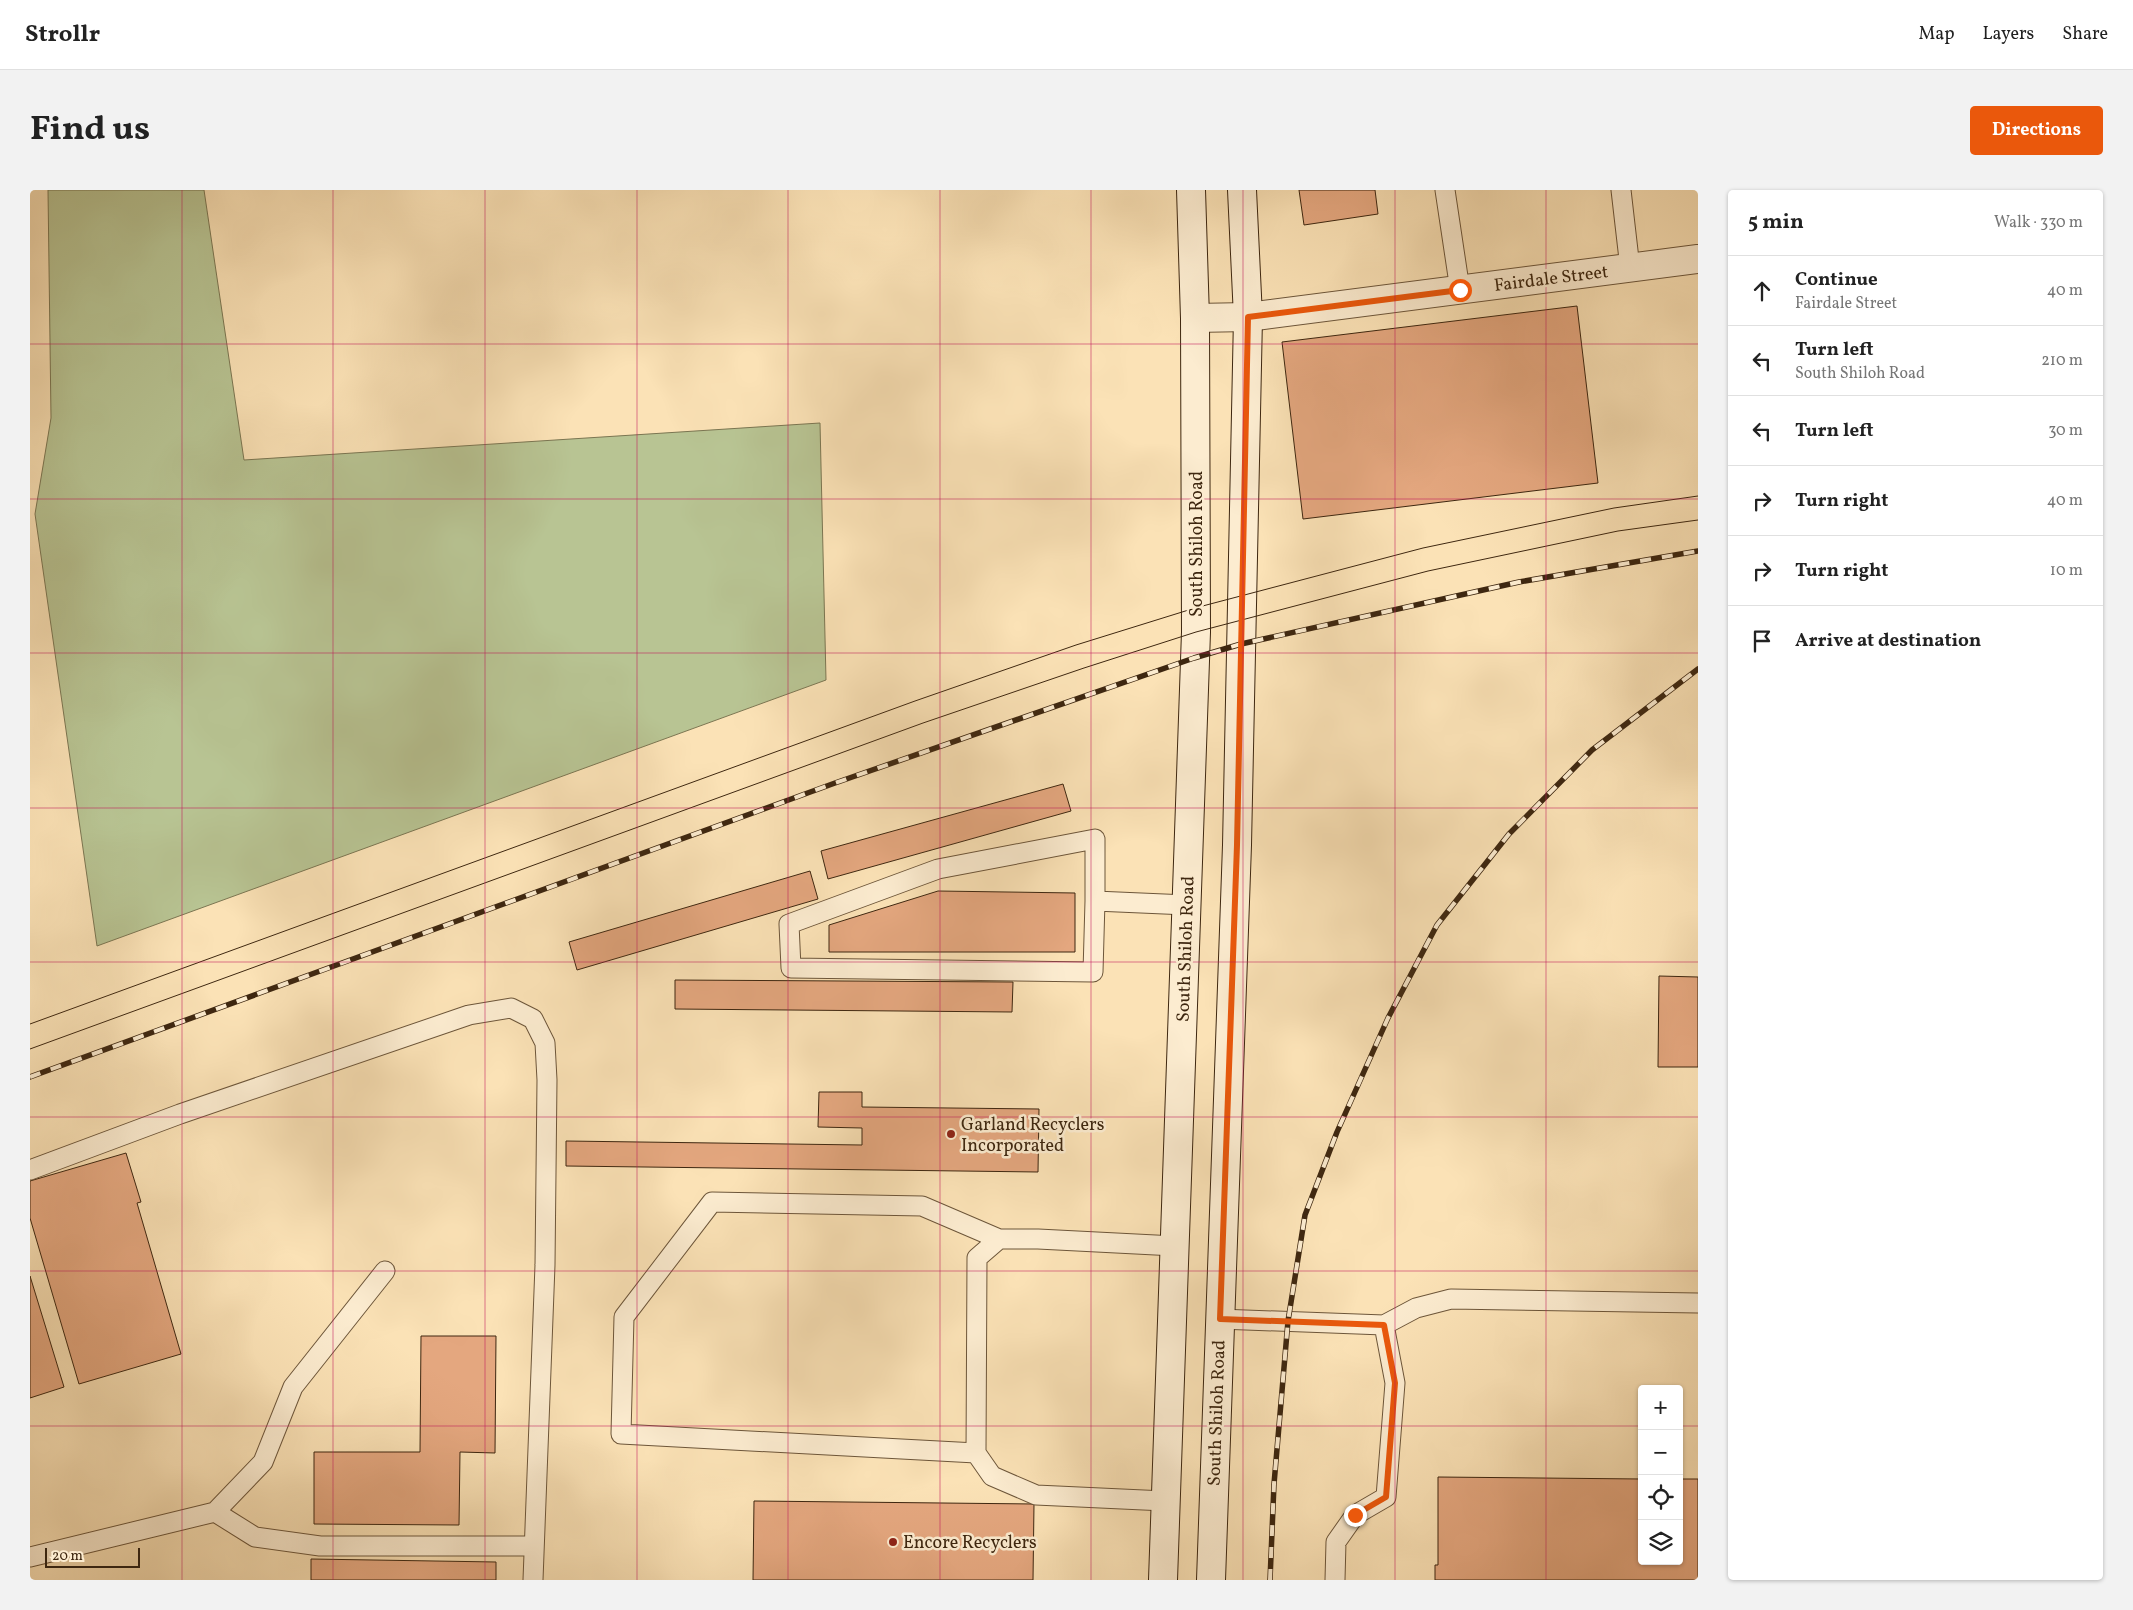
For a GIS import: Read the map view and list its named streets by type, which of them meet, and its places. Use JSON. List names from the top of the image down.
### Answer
{
  "streets": {
    "main road": ["Fairdale Street", "South Shiloh Road"]
  },
  "crossings": [
    ["Fairdale Street", "South Shiloh Road"]
  ],
  "places": ["Garland Recyclers Incorporated", "Encore Recyclers"],
  "scale_bar": "20 m",
  "page": {
    "header": "Strollr",
    "nav": ["Map", "Layers", "Share"],
    "title": "Find us",
    "buttons": "Directions",
    "heading": ["5 min", "Walk · 330 m"],
    "list": [
      ["Continue", "Fairdale Street", "40 m"],
      ["Turn left", "South Shiloh Road", "210 m"],
      ["Turn left", "30 m"],
      ["Turn right", "40 m"],
      ["Turn right", "10 m"],
      "Arrive at destination"
    ],
    "map_buttons": ["+", "−"],
    "scale": "20 m"
  }
}
